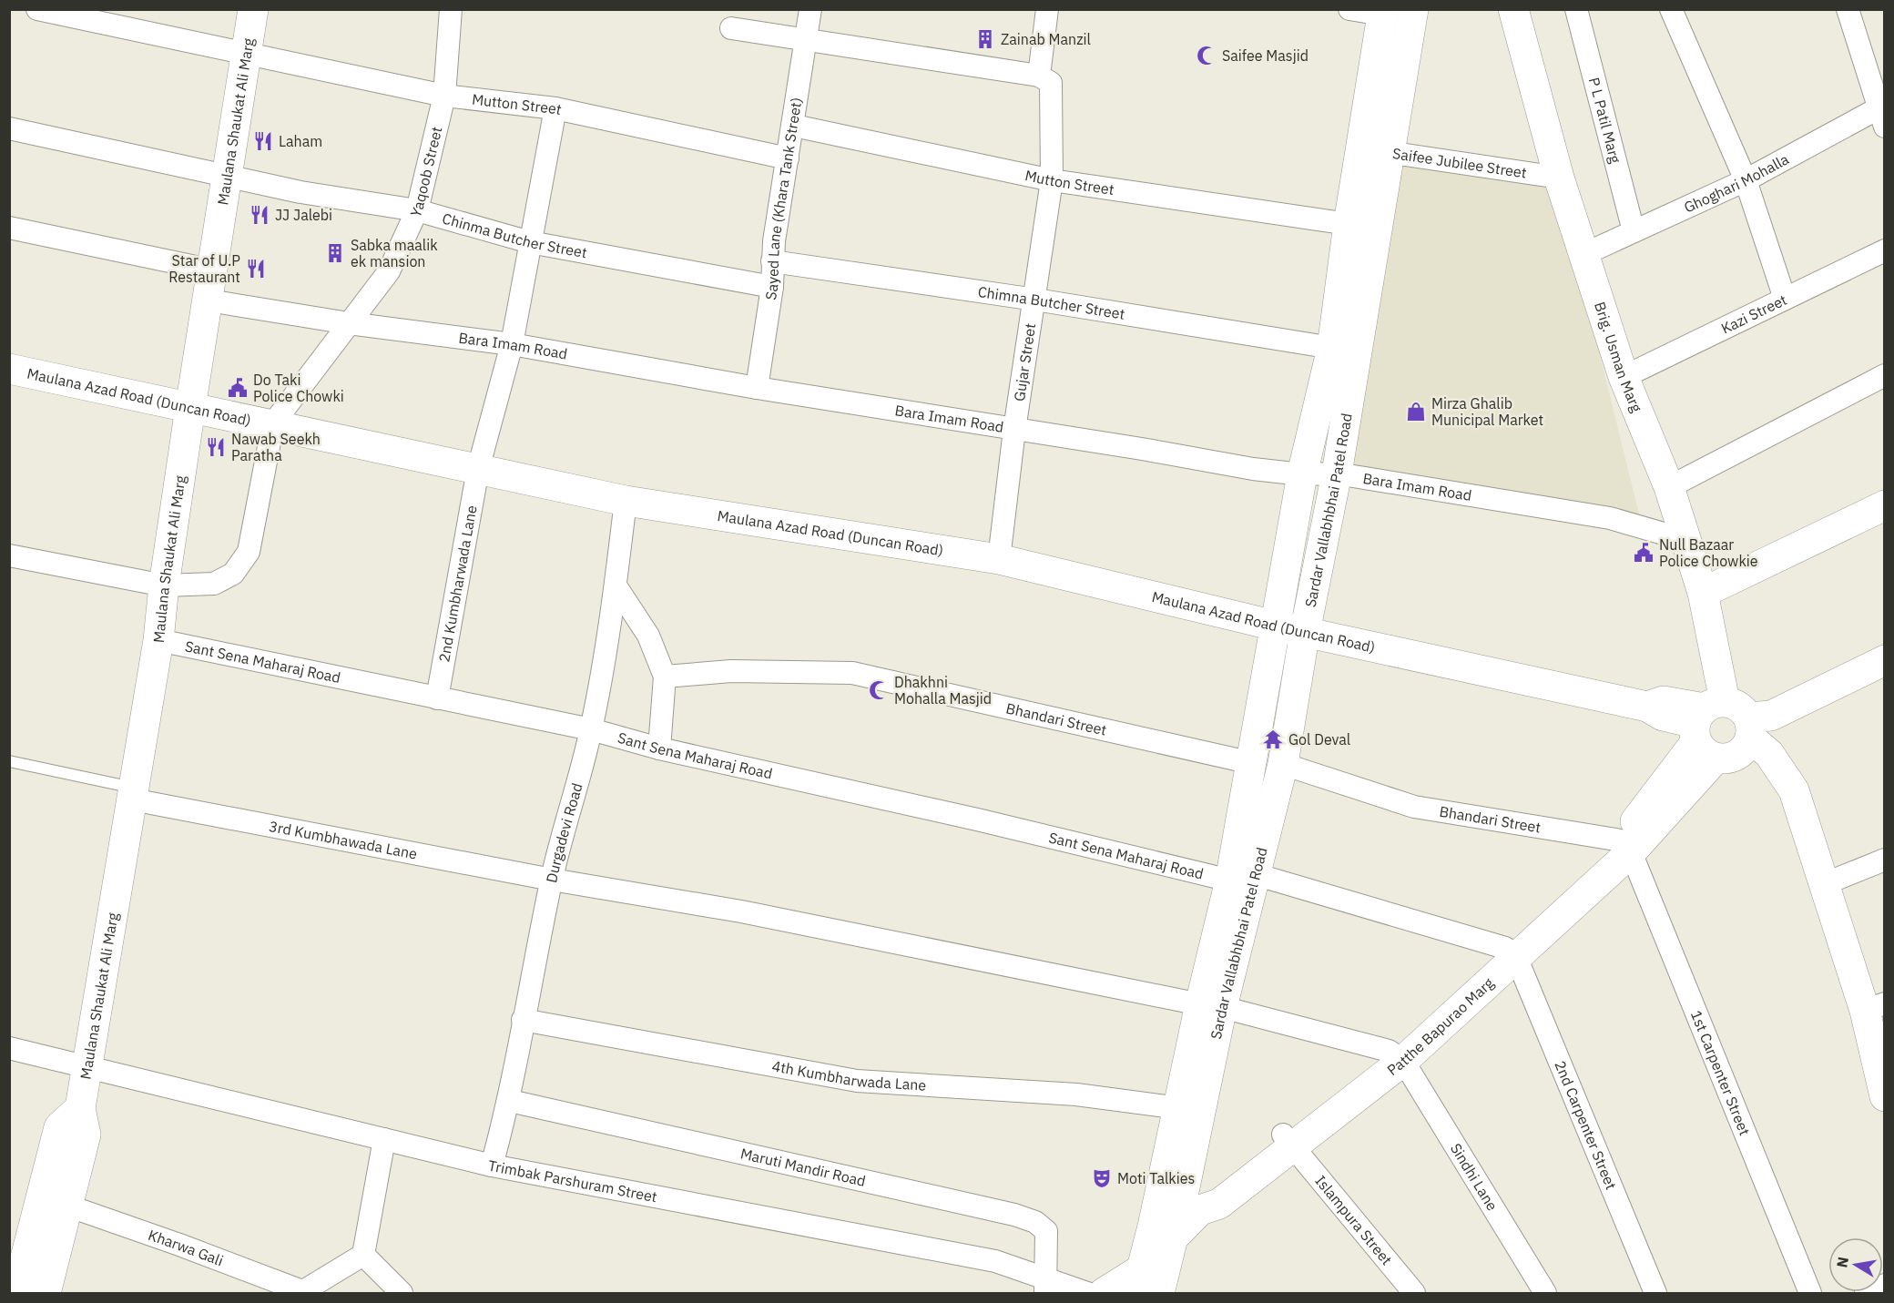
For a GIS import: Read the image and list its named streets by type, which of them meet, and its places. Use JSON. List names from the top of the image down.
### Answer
{
  "streets": {
    "main road": [
      "Maulana Shaukat Ali Marg",
      "Brig. Usman Marg",
      "Maulana Azad Road (Duncan Road)",
      "Sardar Vallabhbhai Patel Road",
      "Patthe Bapurao Marg"
    ],
    "street": [
      "Mutton Street",
      "P L Patil Marg",
      "Saifee Jubilee Street",
      "Yaqoob Street",
      "Ghoghari Mohalla",
      "Sayed Lane (Khara Tank Street)",
      "Chinma Butcher Street",
      "Chimna Butcher Street",
      "Kazi Street",
      "Bara Imam Road",
      "Gujar Street",
      "2nd Kumbharwada Lane",
      "Sant Sena Maharaj Road",
      "Bhandari Street",
      "Durgadevi Road",
      "3rd Kumbhawada Lane",
      "1st Carpenter Street",
      "4th Kumbharwada Lane",
      "2nd Carpenter Street",
      "Maruti Mandir Road",
      "Sindhi Lane",
      "Trimbak Parshuram Street",
      "Islampura Street",
      "Kharwa Gali"
    ]
  },
  "crossings": [
    ["Mutton Street", "Maulana Shaukat Ali Marg"],
    ["Mutton Street", "Yaqoob Street"],
    ["Mutton Street", "Sayed Lane (Khara Tank Street)"],
    ["Mutton Street", "Gujar Street"],
    ["Mutton Street", "Sardar Vallabhbhai Patel Road"],
    ["Mutton Street", "2nd Kumbharwada Lane"],
    ["P L Patil Marg", "Ghoghari Mohalla"],
    ["Maulana Shaukat Ali Marg", "Yaqoob Street"],
    ["Maulana Shaukat Ali Marg", "Chinma Butcher Street"],
    ["Maulana Shaukat Ali Marg", "Bara Imam Road"],
    ["Maulana Shaukat Ali Marg", "Maulana Azad Road (Duncan Road)"],
    ["Maulana Shaukat Ali Marg", "Sant Sena Maharaj Road"],
    ["Maulana Shaukat Ali Marg", "3rd Kumbhawada Lane"],
    ["Maulana Shaukat Ali Marg", "Trimbak Parshuram Street"],
    ["Maulana Shaukat Ali Marg", "Kharwa Gali"],
    ["Saifee Jubilee Street", "Brig. Usman Marg"],
    ["Saifee Jubilee Street", "Sardar Vallabhbhai Patel Road"],
    ["Yaqoob Street", "Chinma Butcher Street"],
    ["Yaqoob Street", "Bara Imam Road"],
    ["Yaqoob Street", "Maulana Azad Road (Duncan Road)"],
    ["Ghoghari Mohalla", "Brig. Usman Marg"],
    ["Sayed Lane (Khara Tank Street)", "Chinma Butcher Street"],
    ["Sayed Lane (Khara Tank Street)", "Chimna Butcher Street"],
    ["Sayed Lane (Khara Tank Street)", "Bara Imam Road"],
    ["Chinma Butcher Street", "2nd Kumbharwada Lane"],
    ["Chimna Butcher Street", "Gujar Street"],
    ["Chimna Butcher Street", "Sardar Vallabhbhai Patel Road"],
    ["Kazi Street", "Brig. Usman Marg"],
    ["Bara Imam Road", "Brig. Usman Marg"],
    ["Bara Imam Road", "Gujar Street"],
    ["Bara Imam Road", "Sardar Vallabhbhai Patel Road"],
    ["Bara Imam Road", "2nd Kumbharwada Lane"],
    ["Brig. Usman Marg", "Maulana Azad Road (Duncan Road)"],
    ["Brig. Usman Marg", "Patthe Bapurao Marg"],
    ["Gujar Street", "Maulana Azad Road (Duncan Road)"],
    ["Maulana Azad Road (Duncan Road)", "Sardar Vallabhbhai Patel Road"],
    ["Maulana Azad Road (Duncan Road)", "2nd Kumbharwada Lane"],
    ["Maulana Azad Road (Duncan Road)", "Durgadevi Road"],
    ["Maulana Azad Road (Duncan Road)", "Patthe Bapurao Marg"],
    ["Sardar Vallabhbhai Patel Road", "Sant Sena Maharaj Road"],
    ["Sardar Vallabhbhai Patel Road", "Bhandari Street"],
    ["Sardar Vallabhbhai Patel Road", "3rd Kumbhawada Lane"],
    ["Sardar Vallabhbhai Patel Road", "Patthe Bapurao Marg"],
    ["Sardar Vallabhbhai Patel Road", "4th Kumbharwada Lane"],
    ["2nd Kumbharwada Lane", "Sant Sena Maharaj Road"],
    ["Sant Sena Maharaj Road", "Durgadevi Road"],
    ["Sant Sena Maharaj Road", "Patthe Bapurao Marg"],
    ["Sant Sena Maharaj Road", "2nd Carpenter Street"],
    ["Bhandari Street", "Patthe Bapurao Marg"],
    ["Bhandari Street", "1st Carpenter Street"],
    ["Durgadevi Road", "3rd Kumbhawada Lane"],
    ["Durgadevi Road", "4th Kumbharwada Lane"],
    ["Durgadevi Road", "Maruti Mandir Road"],
    ["Durgadevi Road", "Trimbak Parshuram Street"],
    ["3rd Kumbhawada Lane", "Patthe Bapurao Marg"],
    ["3rd Kumbhawada Lane", "Sindhi Lane"],
    ["Patthe Bapurao Marg", "1st Carpenter Street"],
    ["Patthe Bapurao Marg", "2nd Carpenter Street"],
    ["Patthe Bapurao Marg", "Sindhi Lane"],
    ["Patthe Bapurao Marg", "Islampura Street"],
    ["Maruti Mandir Road", "Trimbak Parshuram Street"]
  ],
  "places": {
    "building": ["Zainab Manzil", "Sabka maalik ek mansion"],
    "mosque": ["Saifee Masjid", "Dhakhni Mohalla Masjid"],
    "restaurant": [
      "Laham",
      "JJ Jalebi",
      "Star of U.P Restaurant",
      "Nawab Seekh Paratha"
    ],
    "public building": ["Do Taki Police Chowki", "Null Bazaar Police Chowkie"],
    "shop": ["Mirza Ghalib Municipal Market"],
    "temple": ["Gol Deval"],
    "theatre": ["Moti Talkies"]
  },
  "north": "left"
}
